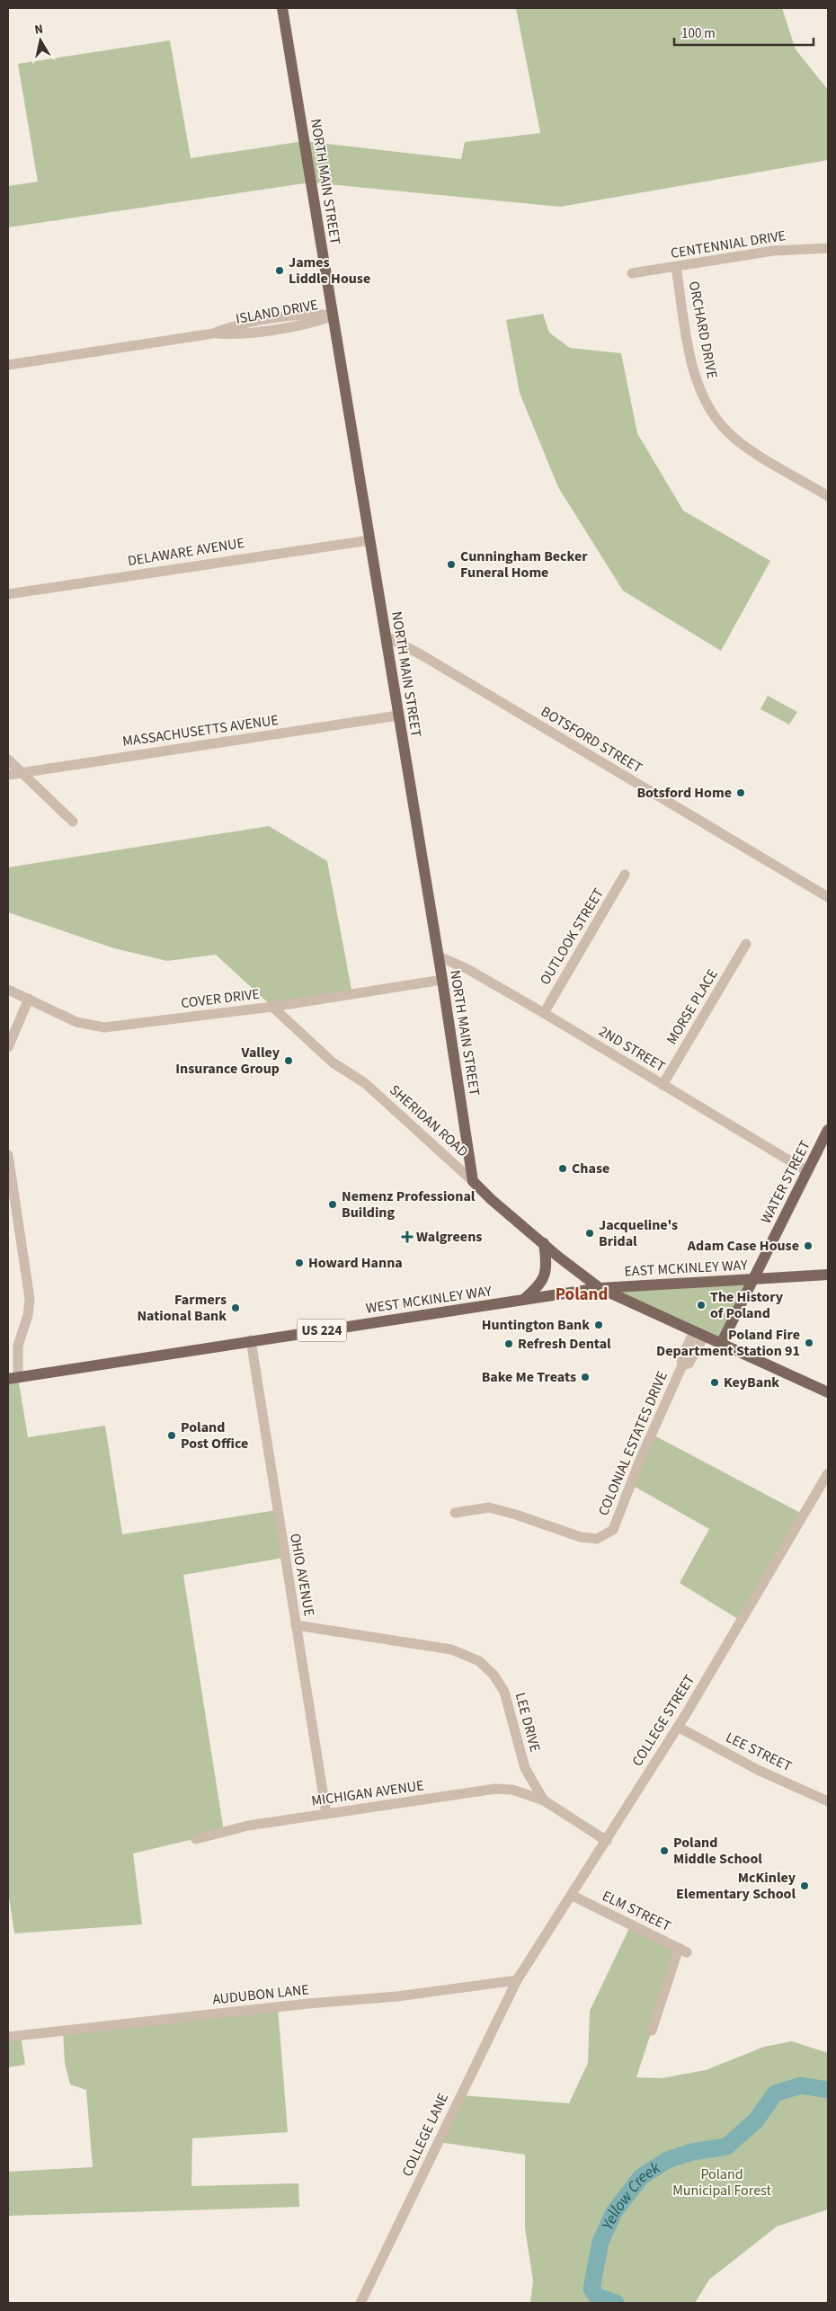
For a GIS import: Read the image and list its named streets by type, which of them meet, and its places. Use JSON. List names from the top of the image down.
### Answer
{
  "streets": {
    "main road": [
      "NORTH MAIN STREET",
      "WATER STREET",
      "EAST MCKINLEY WAY",
      "WEST MCKINLEY WAY",
      "US 224"
    ],
    "street": [
      "CENTENNIAL DRIVE",
      "ISLAND DRIVE",
      "ORCHARD DRIVE",
      "DELAWARE AVENUE",
      "MASSACHUSETTS AVENUE",
      "BOTSFORD STREET",
      "OUTLOOK STREET",
      "COVER DRIVE",
      "MORSE PLACE",
      "2ND STREET",
      "SHERIDAN ROAD",
      "COLONIAL ESTATES DRIVE",
      "OHIO AVENUE",
      "COLLEGE STREET",
      "LEE DRIVE",
      "LEE STREET",
      "MICHIGAN AVENUE",
      "ELM STREET",
      "AUDUBON LANE",
      "COLLEGE LANE"
    ]
  },
  "crossings": [
    ["NORTH MAIN STREET", "ISLAND DRIVE"],
    ["NORTH MAIN STREET", "DELAWARE AVENUE"],
    ["NORTH MAIN STREET", "MASSACHUSETTS AVENUE"],
    ["NORTH MAIN STREET", "BOTSFORD STREET"],
    ["NORTH MAIN STREET", "COVER DRIVE"],
    ["NORTH MAIN STREET", "2ND STREET"],
    ["NORTH MAIN STREET", "SHERIDAN ROAD"],
    ["CENTENNIAL DRIVE", "ORCHARD DRIVE"],
    ["OUTLOOK STREET", "2ND STREET"],
    ["COVER DRIVE", "SHERIDAN ROAD"],
    ["MORSE PLACE", "2ND STREET"],
    ["2ND STREET", "WATER STREET"],
    ["WATER STREET", "EAST MCKINLEY WAY"],
    ["EAST MCKINLEY WAY", "WEST MCKINLEY WAY"],
    ["WEST MCKINLEY WAY", "OHIO AVENUE"],
    ["OHIO AVENUE", "LEE DRIVE"],
    ["OHIO AVENUE", "MICHIGAN AVENUE"],
    ["COLLEGE STREET", "LEE DRIVE"],
    ["COLLEGE STREET", "LEE STREET"],
    ["COLLEGE STREET", "ELM STREET"],
    ["COLLEGE STREET", "AUDUBON LANE"],
    ["COLLEGE STREET", "COLLEGE LANE"],
    ["LEE DRIVE", "MICHIGAN AVENUE"],
    ["AUDUBON LANE", "COLLEGE LANE"]
  ],
  "districts": ["Poland"],
  "water": ["Yellow Creek"],
  "parks": ["Poland Municipal Forest"],
  "places": {
    "other": [
      "James Liddle House",
      "Cunningham Becker Funeral Home",
      "Botsford Home",
      "Valley Insurance Group",
      "Chase",
      "Nemenz Professional Building",
      "Jacqueline's Bridal",
      "Adam Case House",
      "Howard Hanna",
      "The History of Poland",
      "Farmers National Bank",
      "Huntington Bank",
      "Poland Fire Department Station 91",
      "Refresh Dental",
      "Bake Me Treats",
      "KeyBank",
      "Poland Post Office",
      "Poland Middle School",
      "McKinley Elementary School"
    ],
    "health": ["Walgreens"]
  },
  "scale_bar": "100 m",
  "north": "top"
}
